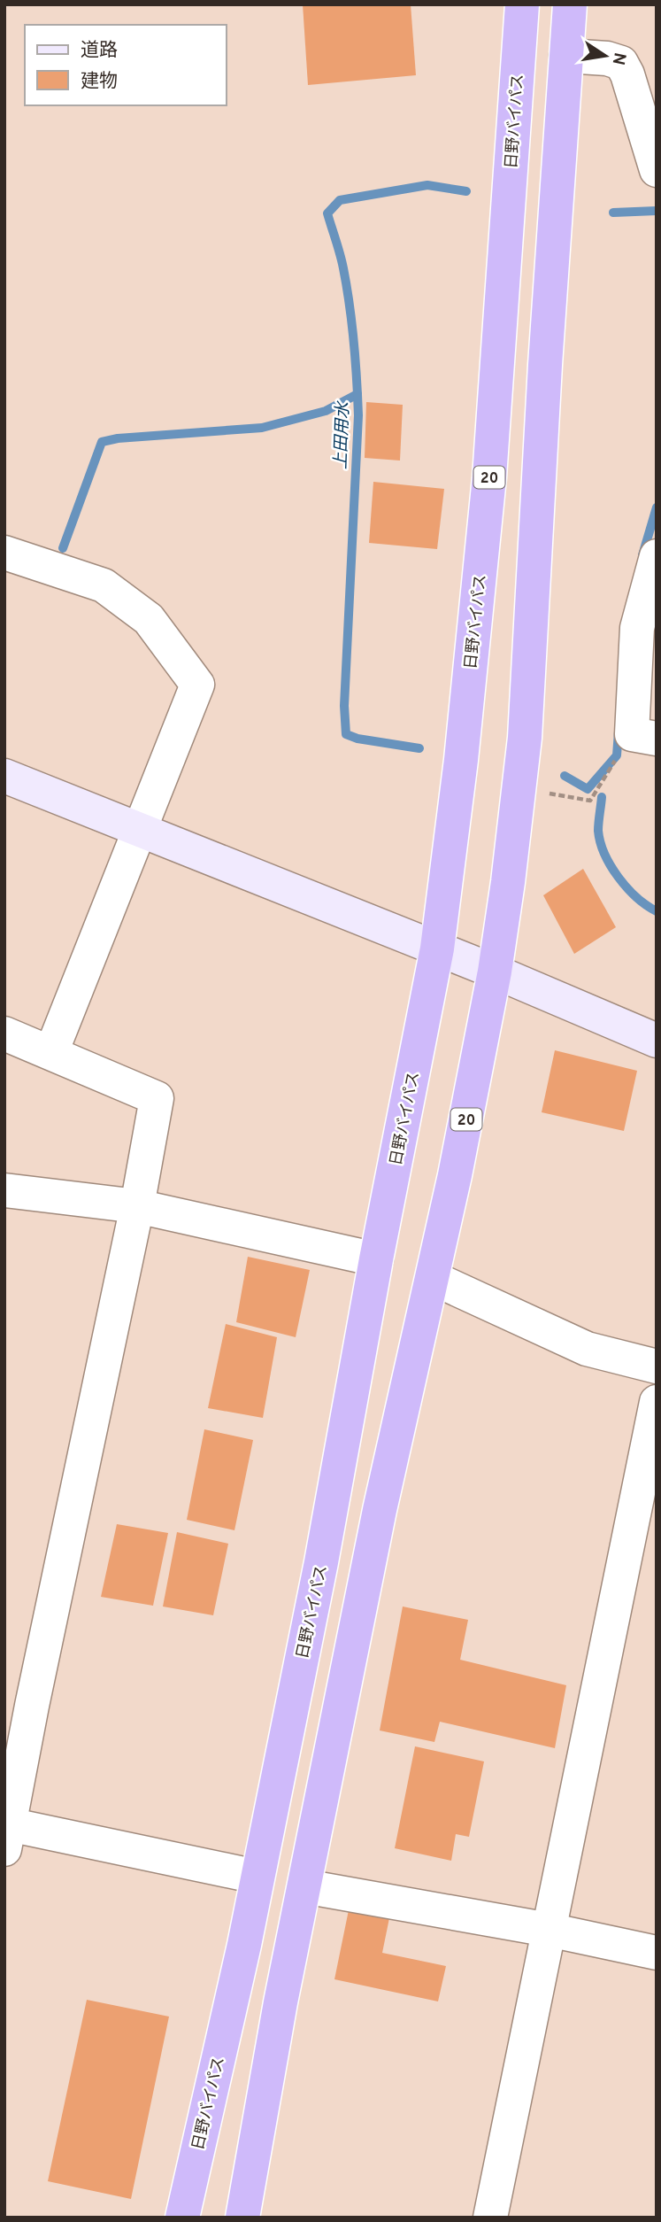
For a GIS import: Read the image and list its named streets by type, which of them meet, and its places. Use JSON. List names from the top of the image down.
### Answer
{
  "streets": {
    "highway": ["日野バイパス", "20"]
  },
  "water": ["上田用水"],
  "legend": ["道路", "建物"],
  "north": "right"
}
